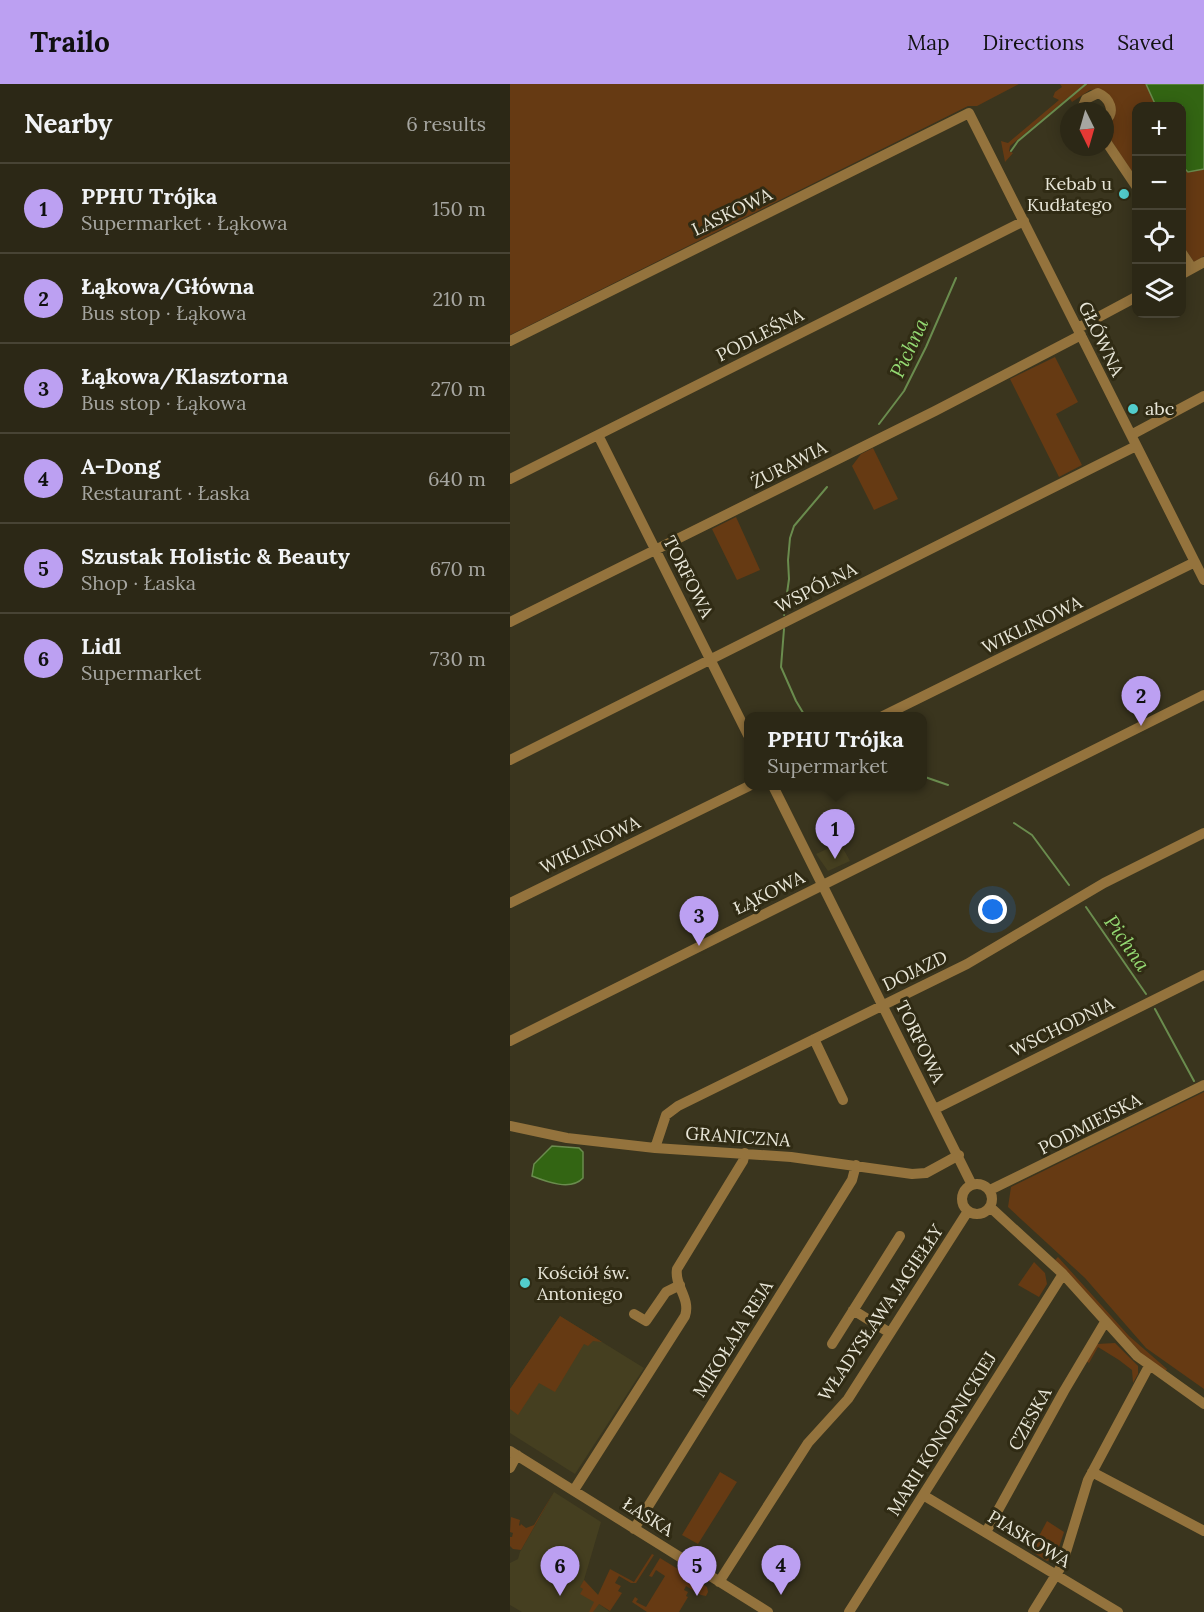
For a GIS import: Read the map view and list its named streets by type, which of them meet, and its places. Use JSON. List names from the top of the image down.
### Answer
{
  "streets": {
    "street": [
      "LASKOWA",
      "PODLEŚNA",
      "GŁÓWNA",
      "ŻURAWIA",
      "TORFOWA",
      "WSPÓLNA",
      "WIKLINOWA",
      "ŁĄKOWA",
      "DOJAZD",
      "WSCHODNIA",
      "PODMIEJSKA",
      "GRANICZNA",
      "WŁADYSŁAWA JAGIEŁŁY",
      "MIKOŁAJA REJA",
      "CZESKA",
      "MARII KONOPNICKIEJ",
      "ŁASKA",
      "PIASKOWA"
    ]
  },
  "crossings": [
    ["LASKOWA", "GŁÓWNA"],
    ["PODLEŚNA", "GŁÓWNA"],
    ["PODLEŚNA", "TORFOWA"],
    ["GŁÓWNA", "ŻURAWIA"],
    ["GŁÓWNA", "WSPÓLNA"],
    ["GŁÓWNA", "WIKLINOWA"],
    ["ŻURAWIA", "TORFOWA"],
    ["TORFOWA", "WSPÓLNA"],
    ["TORFOWA", "ŁĄKOWA"],
    ["TORFOWA", "DOJAZD"],
    ["TORFOWA", "WSCHODNIA"],
    ["TORFOWA", "PODMIEJSKA"],
    ["TORFOWA", "GRANICZNA"],
    ["TORFOWA", "WŁADYSŁAWA JAGIEŁŁY"],
    ["DOJAZD", "GRANICZNA"],
    ["PODMIEJSKA", "WŁADYSŁAWA JAGIEŁŁY"],
    ["GRANICZNA", "MIKOŁAJA REJA"],
    ["WŁADYSŁAWA JAGIEŁŁY", "ŁASKA"],
    ["MIKOŁAJA REJA", "ŁASKA"],
    ["CZESKA", "PIASKOWA"],
    ["MARII KONOPNICKIEJ", "PIASKOWA"]
  ],
  "water": ["Pichna"],
  "places": ["Kebab u Kudłatego", "abc", "Kościół św. Antoniego"],
  "north": "bottom",
  "page": {
    "header": "Trailo",
    "nav": ["Map", "Directions", "Saved"],
    "heading": ["Nearby", "6 results"],
    "map_buttons": ["+", "−"],
    "list": [
      {
        "mark": "1",
        "name": "PPHU Trójka",
        "note": "Supermarket · Łąkowa",
        "value": "150 m"
      },
      {
        "mark": "2",
        "name": "Łąkowa/Główna",
        "note": "Bus stop · Łąkowa",
        "value": "210 m"
      },
      {
        "mark": "3",
        "name": "Łąkowa/Klasztorna",
        "note": "Bus stop · Łąkowa",
        "value": "270 m"
      },
      {
        "mark": "4",
        "name": "A-Dong",
        "note": "Restaurant · Łaska",
        "value": "640 m"
      },
      {
        "mark": "5",
        "name": "Szustak Holistic & Beauty",
        "note": "Shop · Łaska",
        "value": "670 m"
      },
      {
        "mark": "6",
        "name": "Lidl",
        "note": "Supermarket",
        "value": "730 m"
      }
    ],
    "pins": [
      "2",
      "1",
      "3",
      "4",
      "5",
      "6"
    ],
    "popup": ["PPHU Trójka", "Supermarket"]
  }
}
